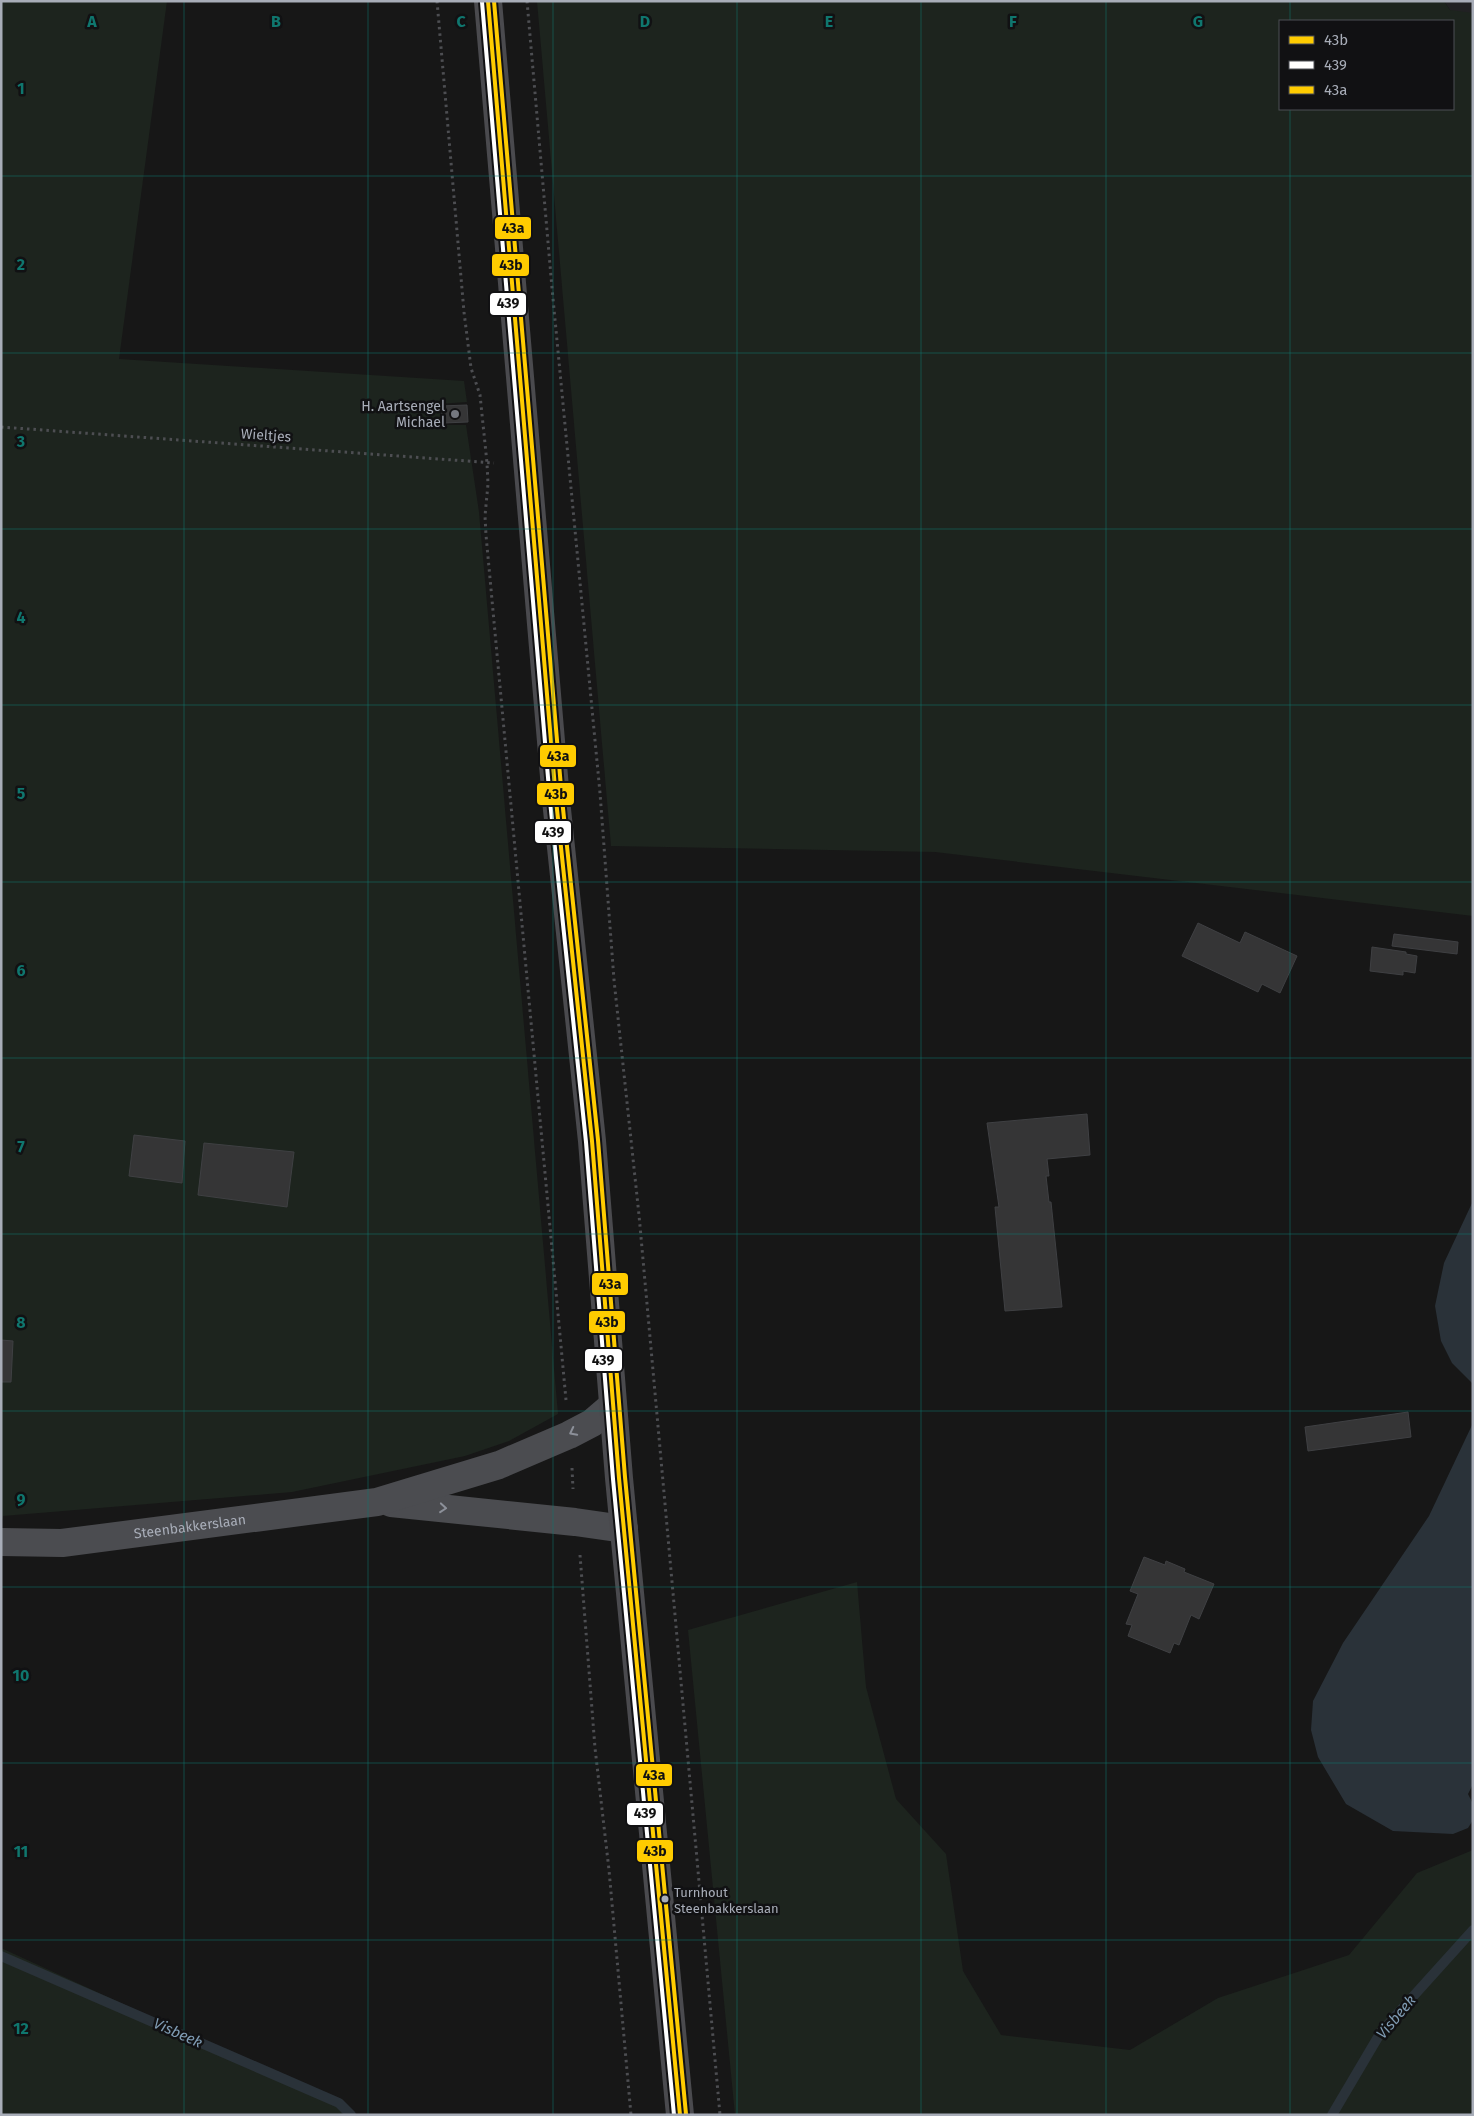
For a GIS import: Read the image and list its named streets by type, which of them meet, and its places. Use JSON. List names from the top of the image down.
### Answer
{
  "streets": {
    "street": ["Steenbakkerslaan"],
    "path": ["Wieltjes"]
  },
  "water": ["Visbeek"],
  "places": ["H. Aartsengel Michael", "Turnhout Steenbakkerslaan"],
  "lines": ["transit line 43b", "transit line 43a", "transit line 439"],
  "legend": ["43b", "439", "43a"],
  "grid": {
    "columns": [
      "A",
      "B",
      "C",
      "D",
      "E",
      "F",
      "G"
    ],
    "rows": [
      "1",
      "2",
      "3",
      "4",
      "5",
      "6",
      "7",
      "8",
      "9",
      "10",
      "11",
      "12"
    ]
  }
}
